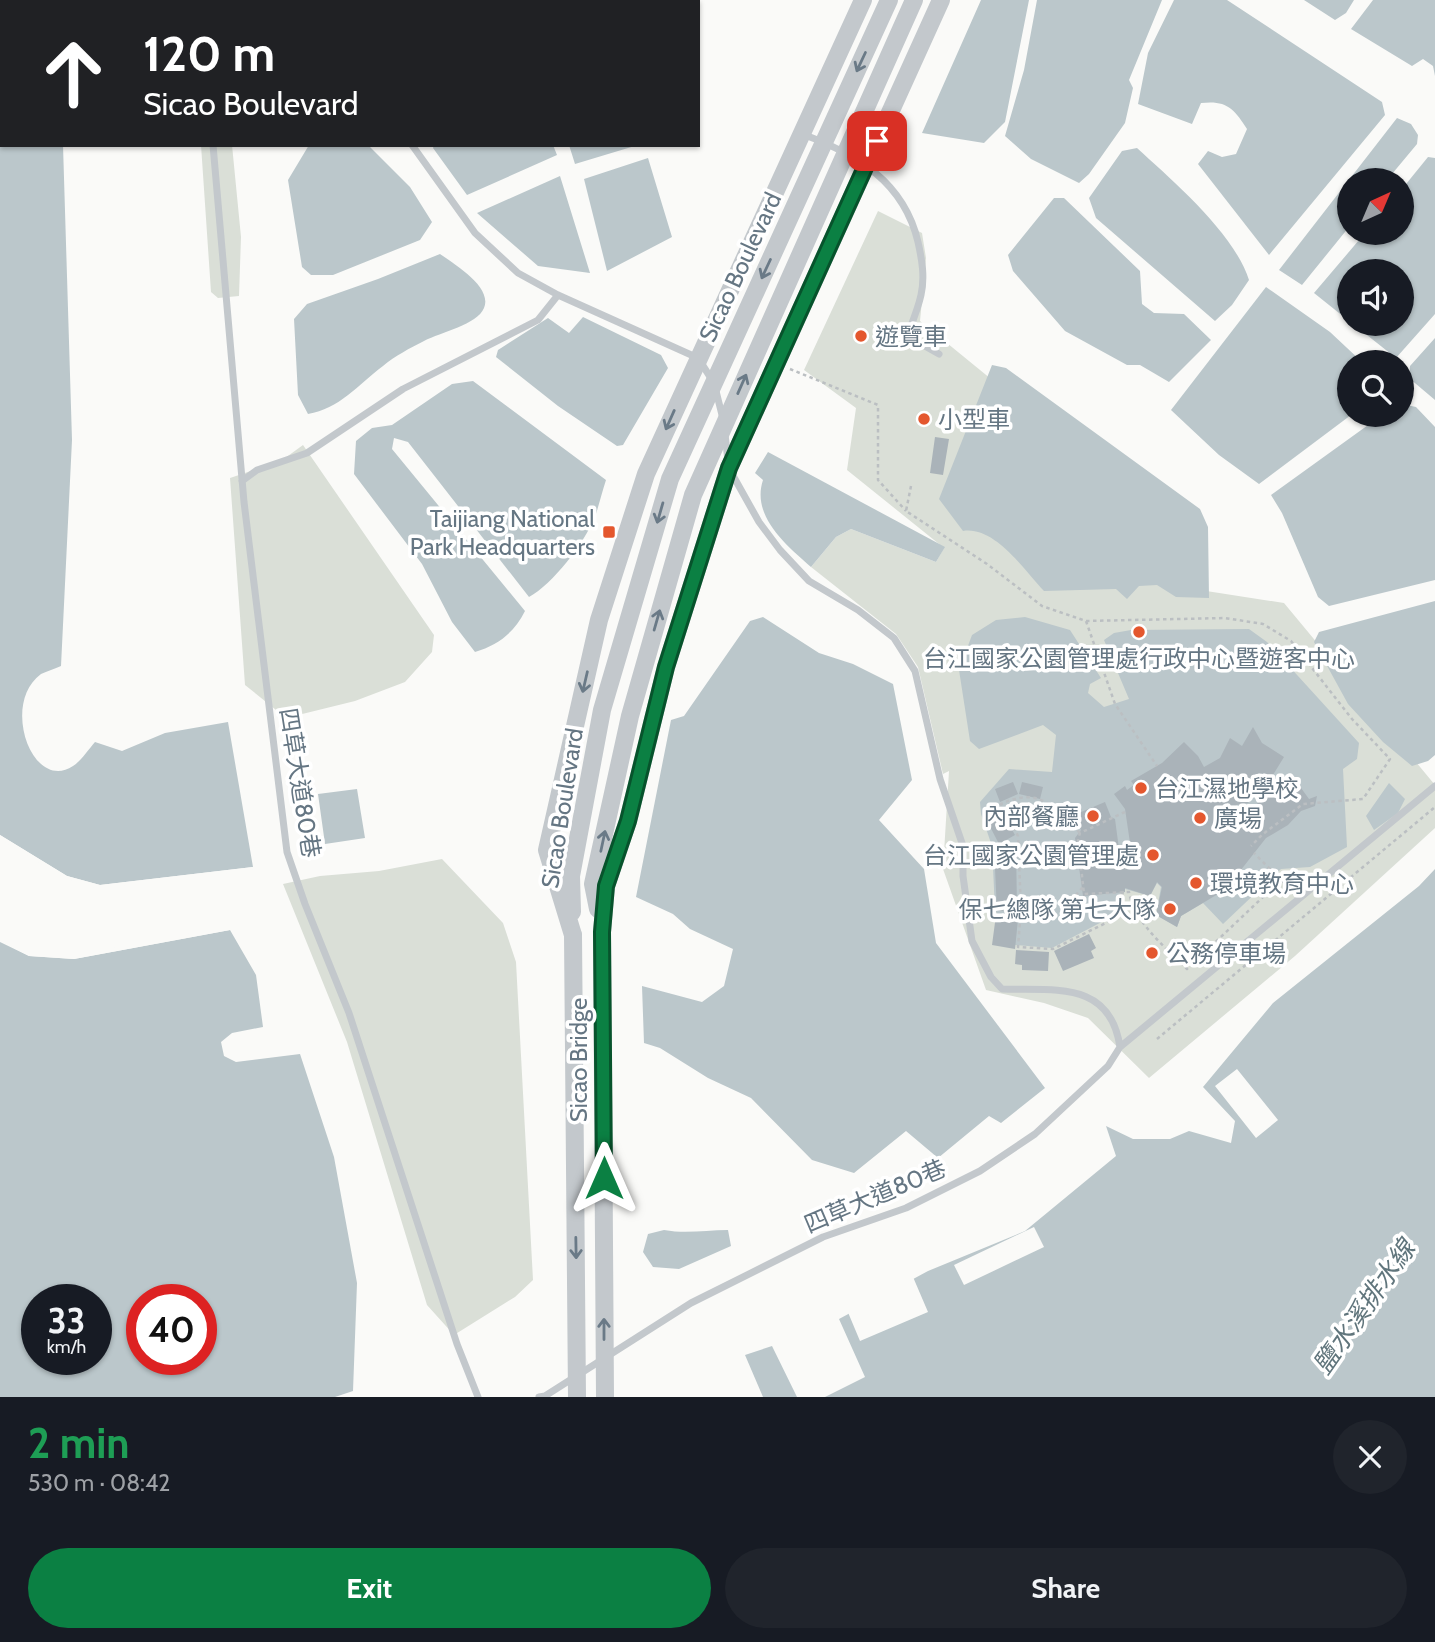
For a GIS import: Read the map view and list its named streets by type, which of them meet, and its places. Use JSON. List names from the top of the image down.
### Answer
{
  "streets": {
    "street": ["Sicao Boulevard", "Sicao Bridge"],
    "lane": ["四草大道80巷"]
  },
  "crossings": [
    ["Sicao Boulevard", "Sicao Bridge"]
  ],
  "water": ["鹽水溪排水線"],
  "places": {
    "other": [
      "遊覽車",
      "小型車",
      "台江國家公園管理處行政中心暨遊客中心",
      "台江濕地學校",
      "內部餐廳",
      "廣場",
      "台江國家公園管理處",
      "環境教育中心",
      "保七總隊 第七大隊",
      "公務停車場"
    ],
    "transit": ["Taijiang National Park Headquarters"]
  },
  "north": "top right",
  "page": {
    "turn": ["120 m", "Sicao Boulevard"],
    "speed": "33 km/h",
    "limit": "40",
    "heading": ["2 min", "530 m · 08:42"],
    "buttons": ["Exit", "Share"]
  }
}
